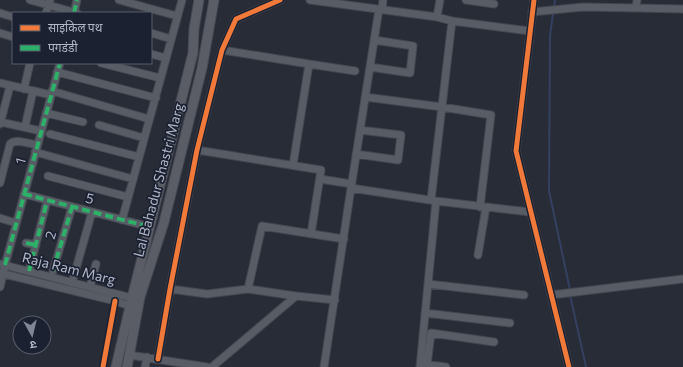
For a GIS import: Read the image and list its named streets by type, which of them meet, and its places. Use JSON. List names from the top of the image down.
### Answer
{
  "streets": {
    "main road": ["Lal Bahadur Shastri Marg"],
    "street": [
      "1",
      "5",
      "2",
      "Raja Ram Marg"
    ]
  },
  "crossings": [
    ["1", "5"],
    ["1", "Raja Ram Marg"],
    ["Lal Bahadur Shastri Marg", "5"],
    ["Lal Bahadur Shastri Marg", "Raja Ram Marg"],
    ["5", "2"]
  ],
  "legend": ["साइकिल पथ", "पगडंडी"],
  "north": "bottom"
}
